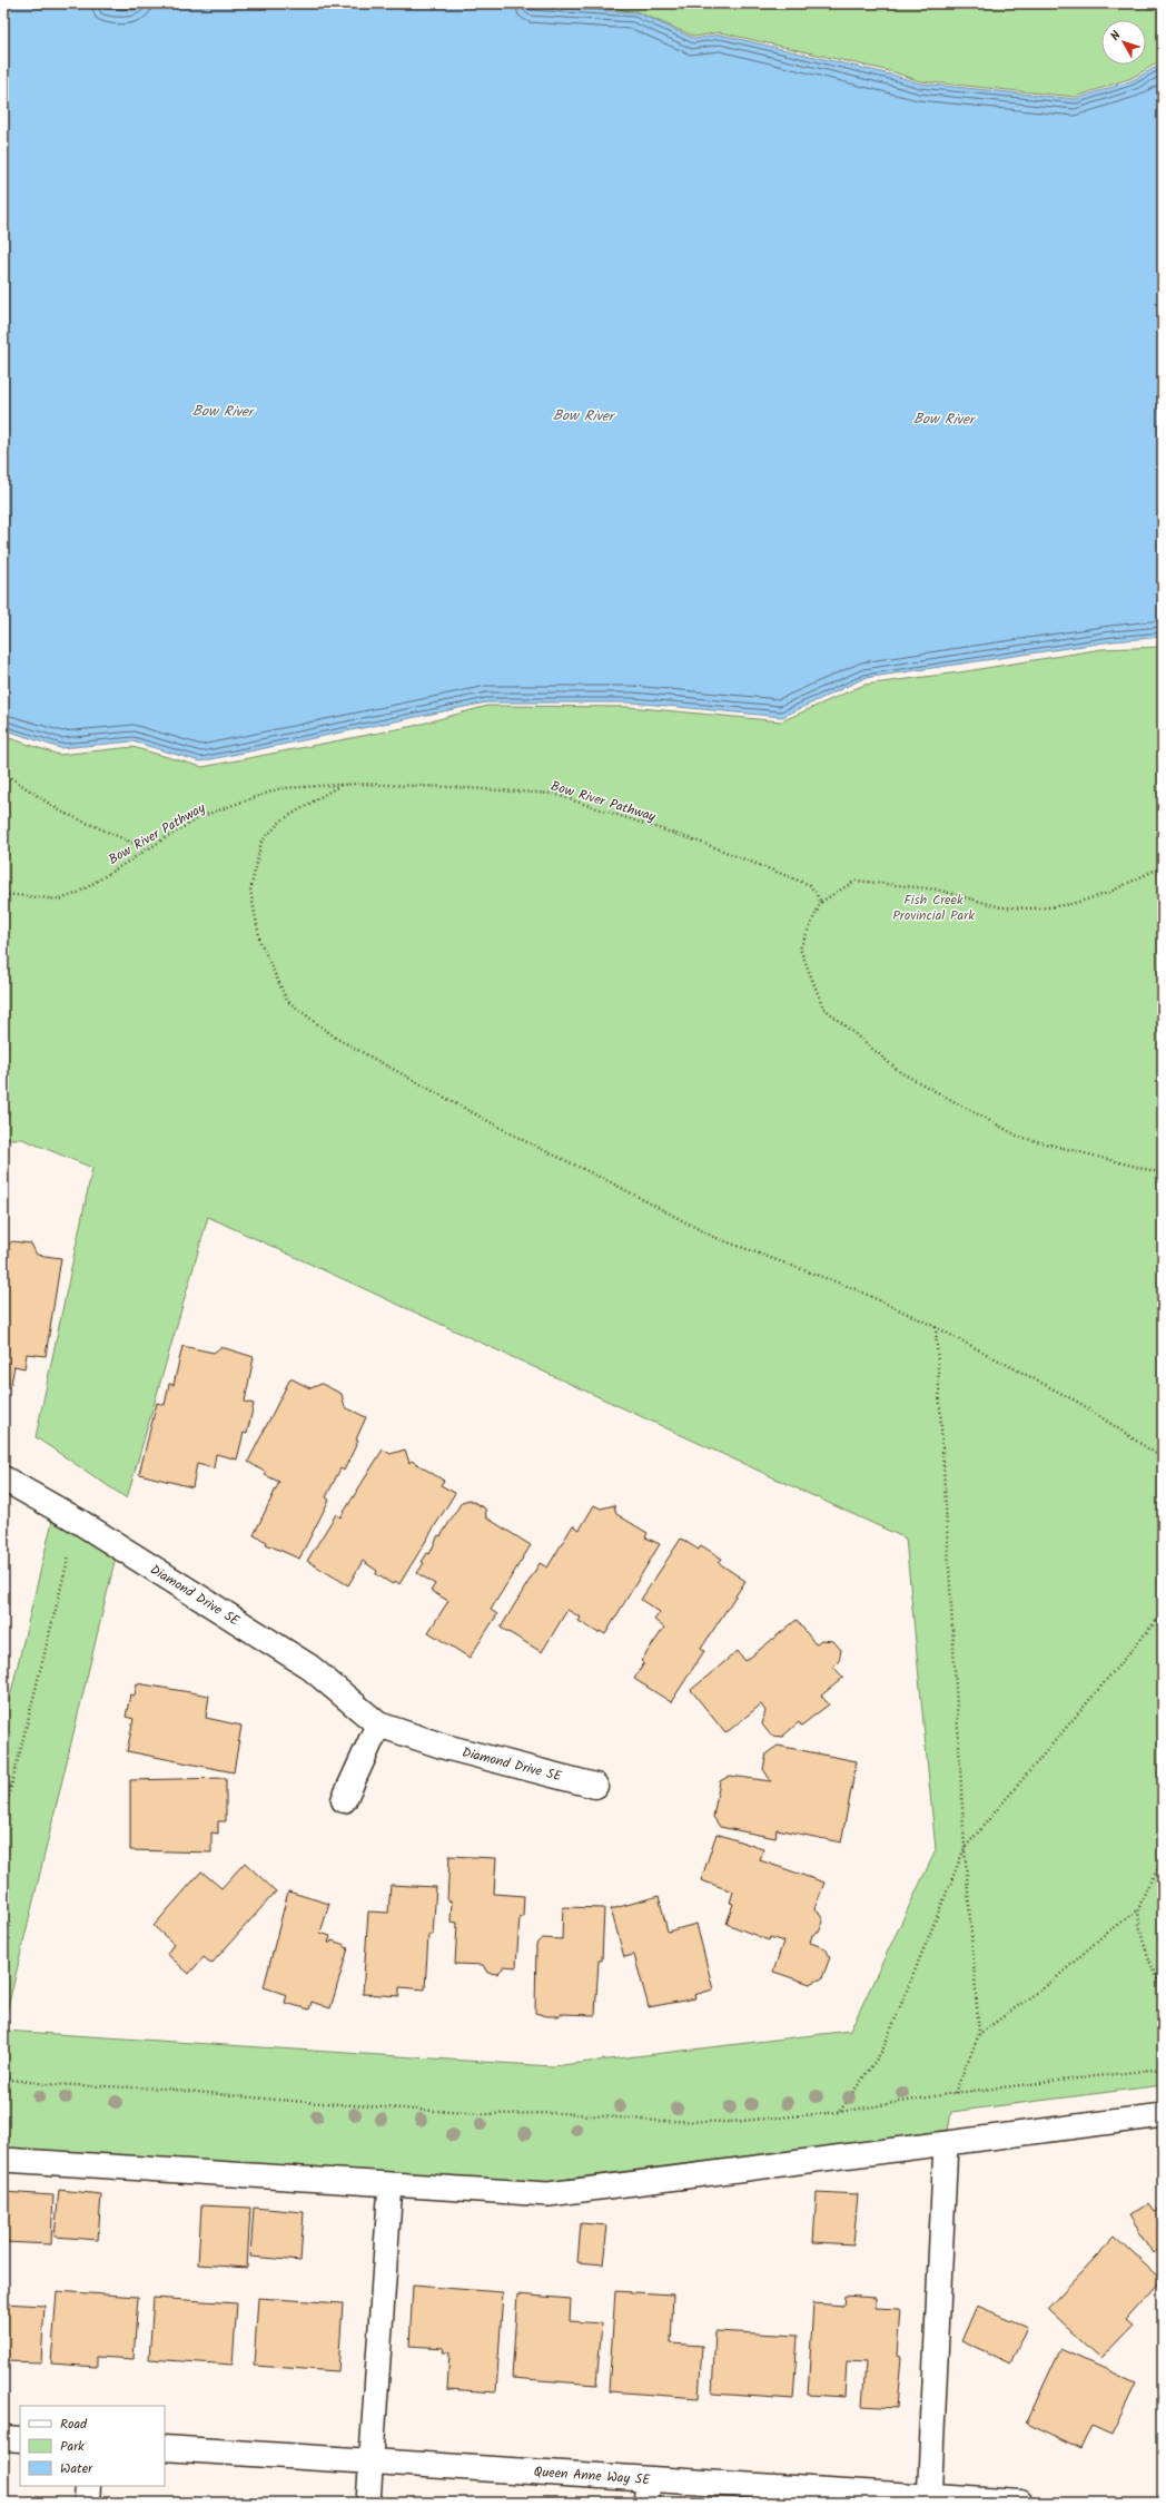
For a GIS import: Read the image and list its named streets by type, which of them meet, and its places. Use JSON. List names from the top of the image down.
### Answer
{
  "streets": {
    "street": ["Diamond Drive SE", "Queen Anne Way SE"],
    "path": ["Bow River Pathway"]
  },
  "water": ["Bow River"],
  "parks": ["Fish Creek Provincial Park"],
  "legend": ["Road", "Park", "Water"],
  "north": "top left"
}
